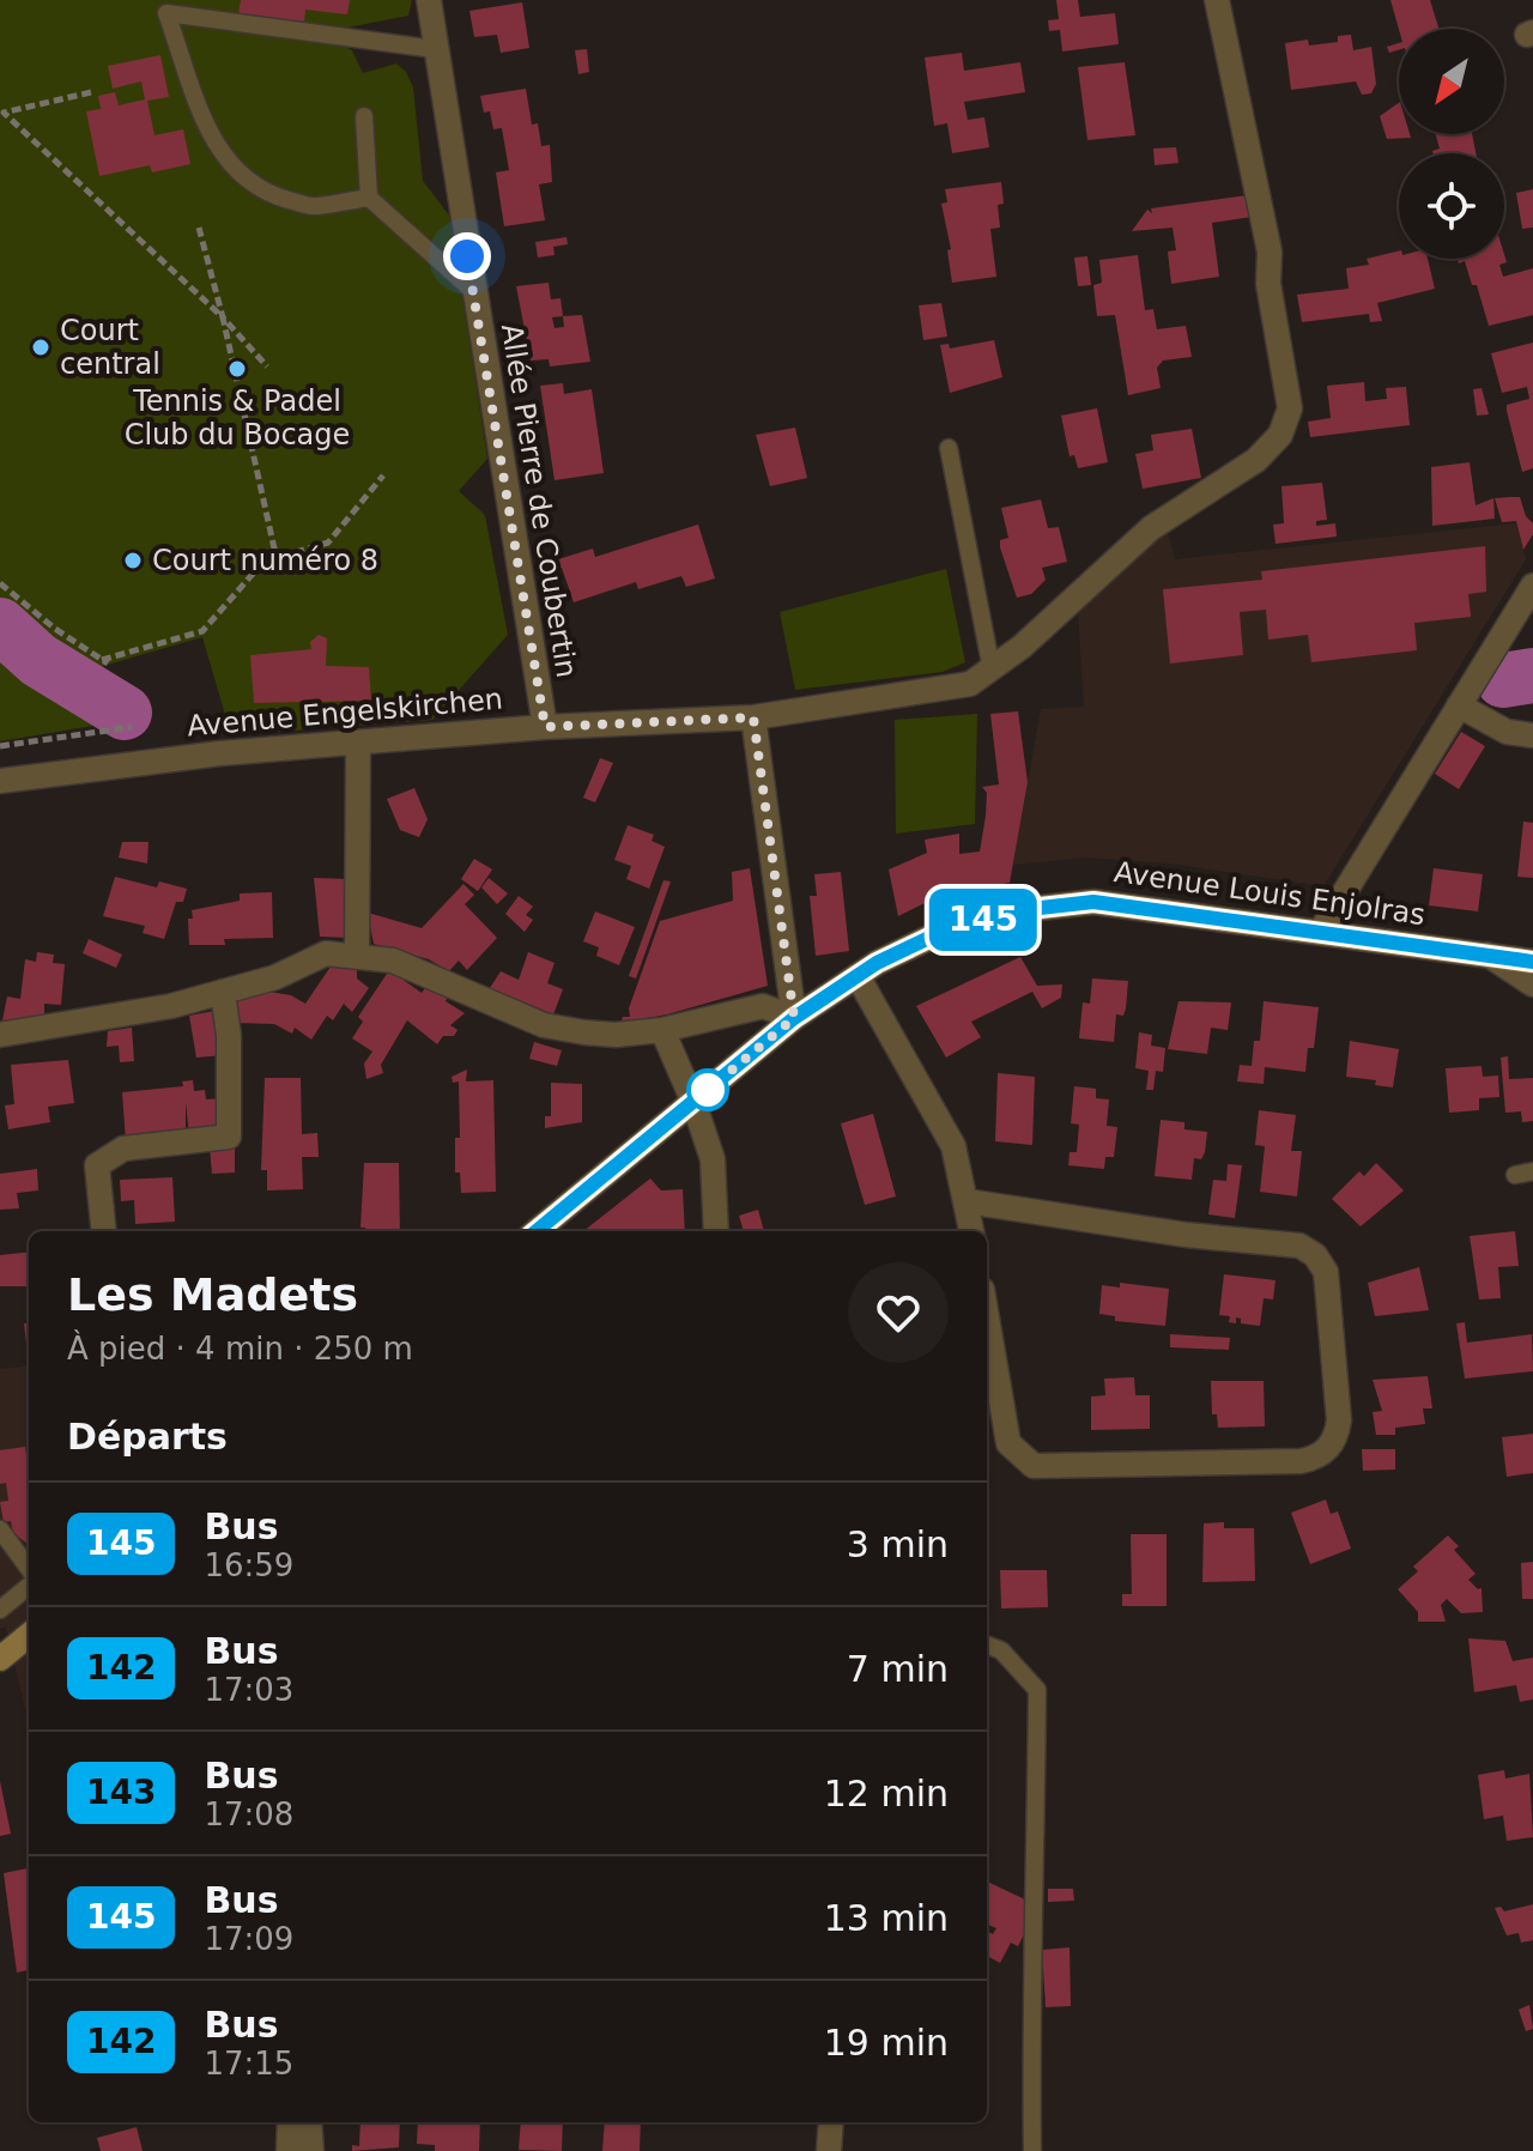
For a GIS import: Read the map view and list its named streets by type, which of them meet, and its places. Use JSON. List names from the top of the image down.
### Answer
{
  "streets": {
    "main road": ["Avenue Louis Enjolras"],
    "street": ["Allée Pierre de Coubertin", "Avenue Engelskirchen"]
  },
  "crossings": [
    ["Allée Pierre de Coubertin", "Avenue Engelskirchen"]
  ],
  "places": ["Court central", "Tennis & Padel Club du Bocage", "Court numéro 8"],
  "lines": ["bus line 145"],
  "north": "bottom left",
  "page": {
    "on_map": "145",
    "heading": [
      ["Les Madets", "À pied · 4 min · 250 m"],
      "Départs"
    ],
    "list": [
      {
        "mark": "145",
        "name": "Bus",
        "note": "16:59",
        "value": "3 min"
      },
      {
        "mark": "142",
        "name": "Bus",
        "note": "17:03",
        "value": "7 min"
      },
      {
        "mark": "143",
        "name": "Bus",
        "note": "17:08",
        "value": "12 min"
      },
      {
        "mark": "145",
        "name": "Bus",
        "note": "17:09",
        "value": "13 min"
      },
      {
        "mark": "142",
        "name": "Bus",
        "note": "17:15",
        "value": "19 min"
      }
    ]
  }
}
